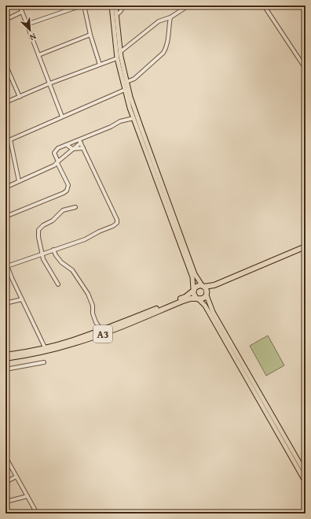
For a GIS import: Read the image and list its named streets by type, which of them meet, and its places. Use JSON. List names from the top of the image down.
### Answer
{
  "streets": {
    "highway": ["A3"]
  },
  "north": "bottom right"
}
